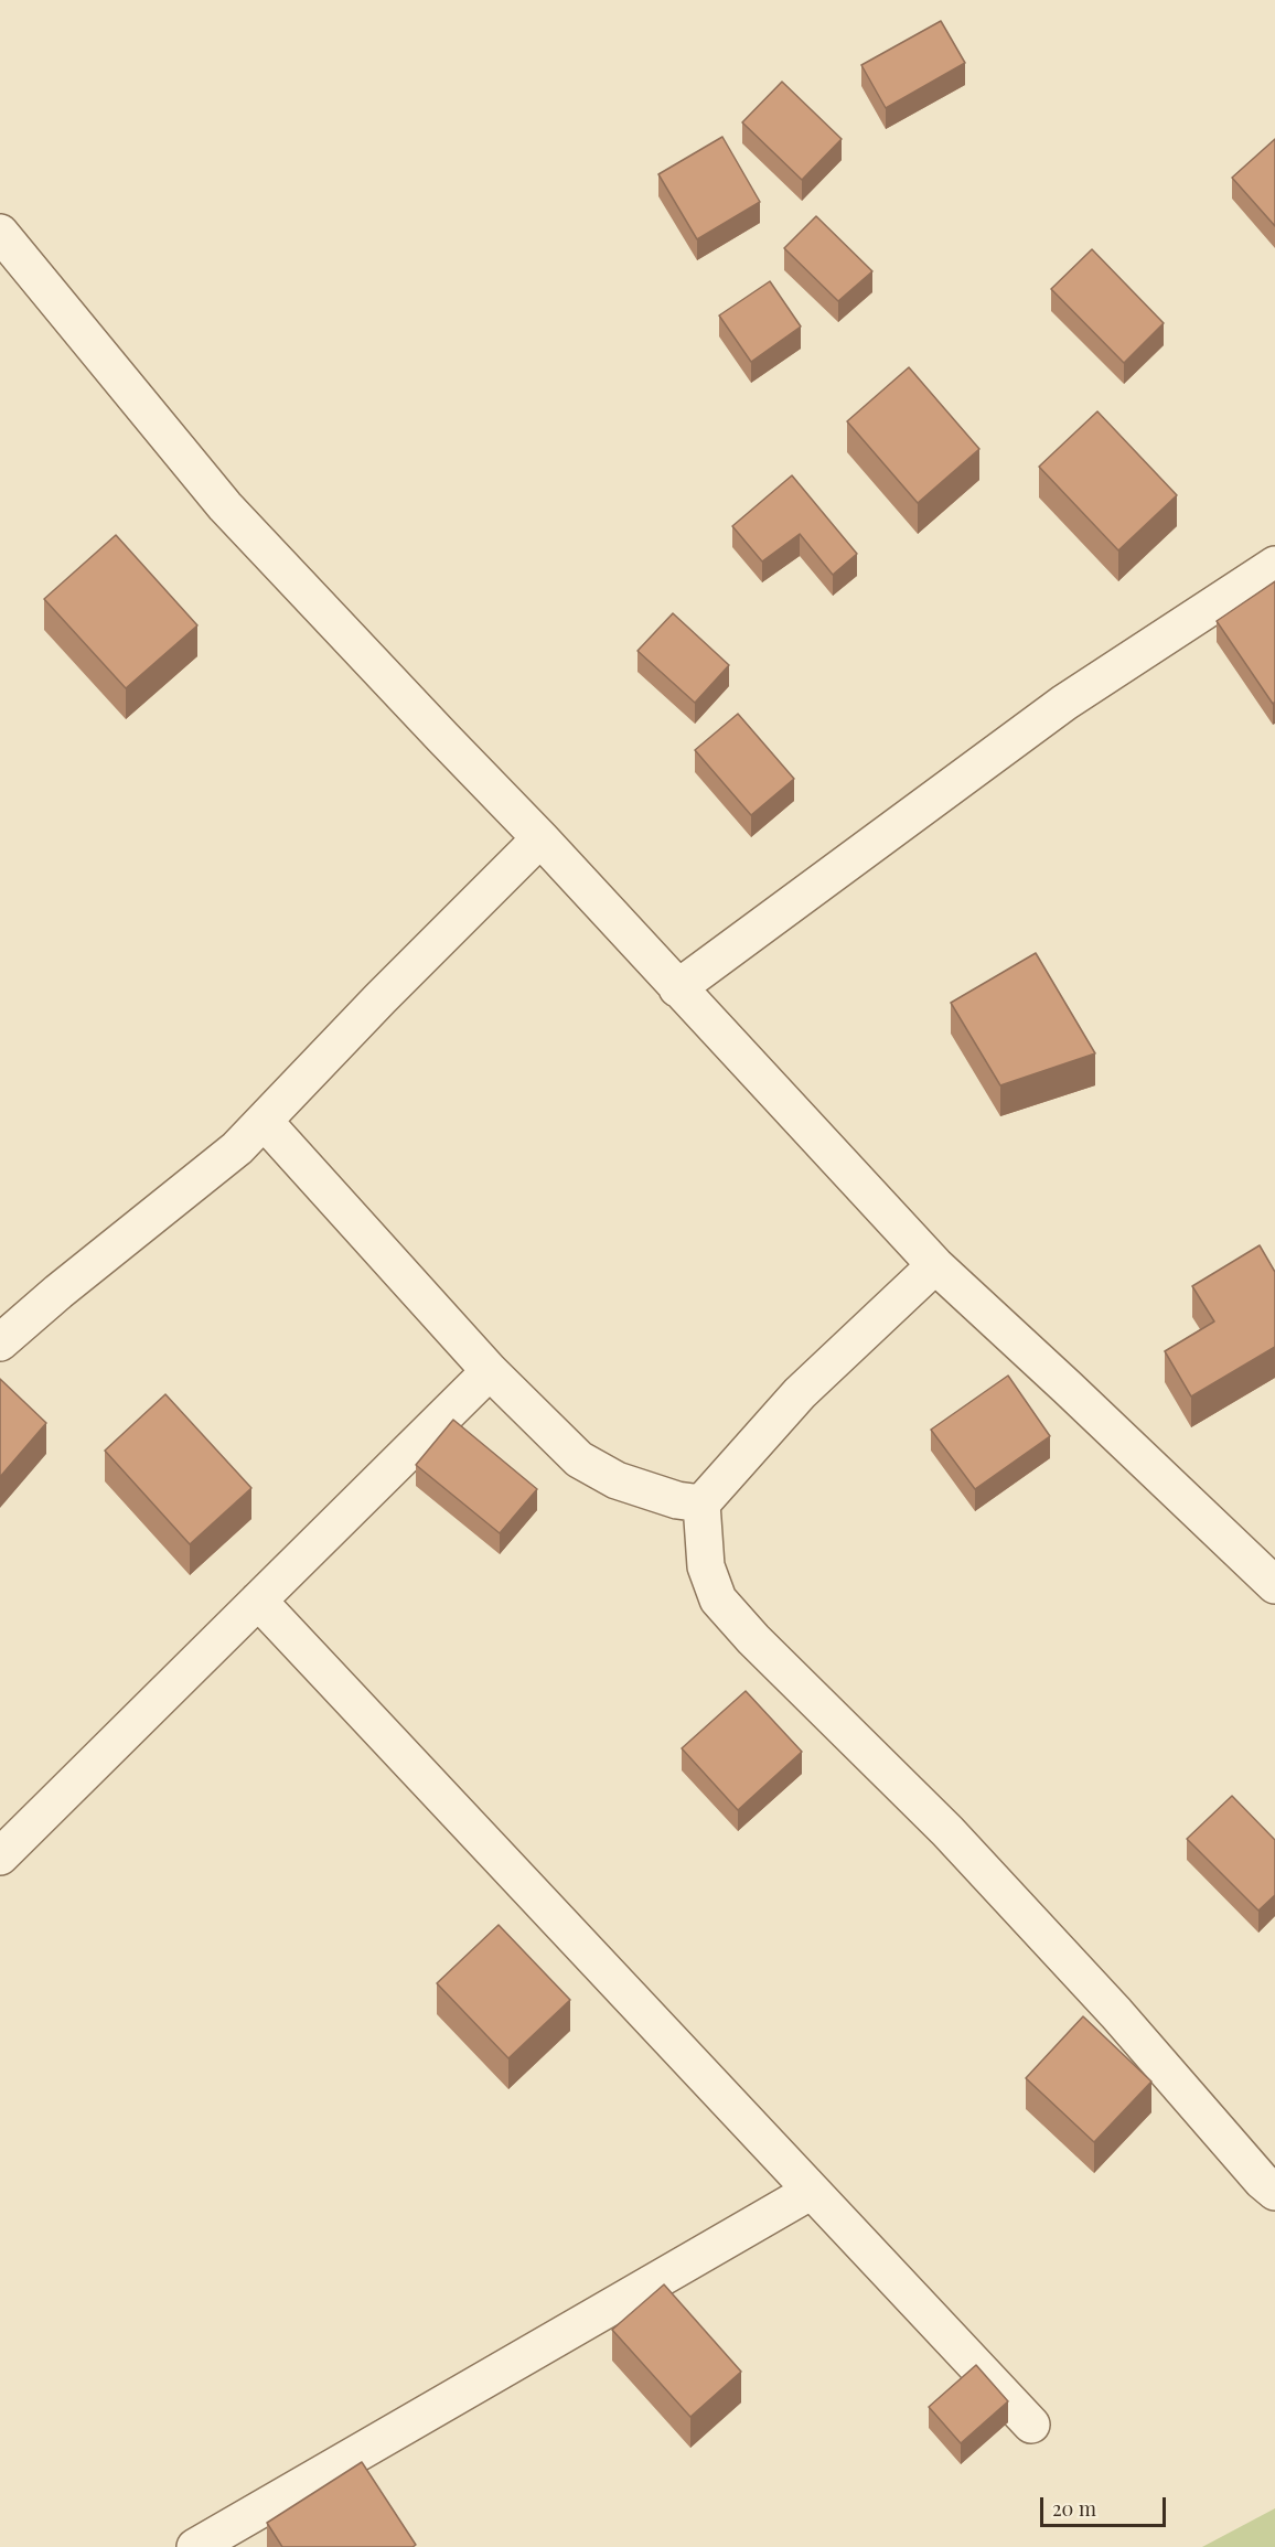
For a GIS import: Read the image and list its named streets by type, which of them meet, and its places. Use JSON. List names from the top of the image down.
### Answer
{
  "scale_bar": "20 m"
}
